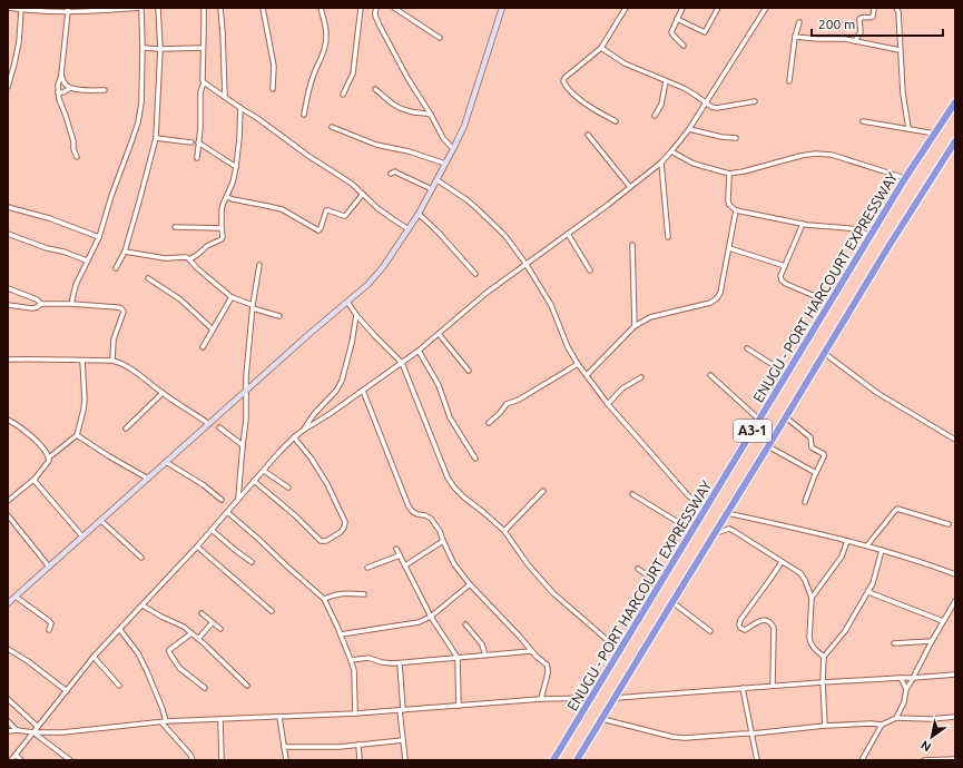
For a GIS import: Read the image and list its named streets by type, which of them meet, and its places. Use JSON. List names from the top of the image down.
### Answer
{
  "streets": {
    "highway": ["ENUGU - PORT HARCOURT EXPRESSWAY", "A3-1"]
  },
  "scale_bar": "200 m",
  "north": "bottom left"
}
